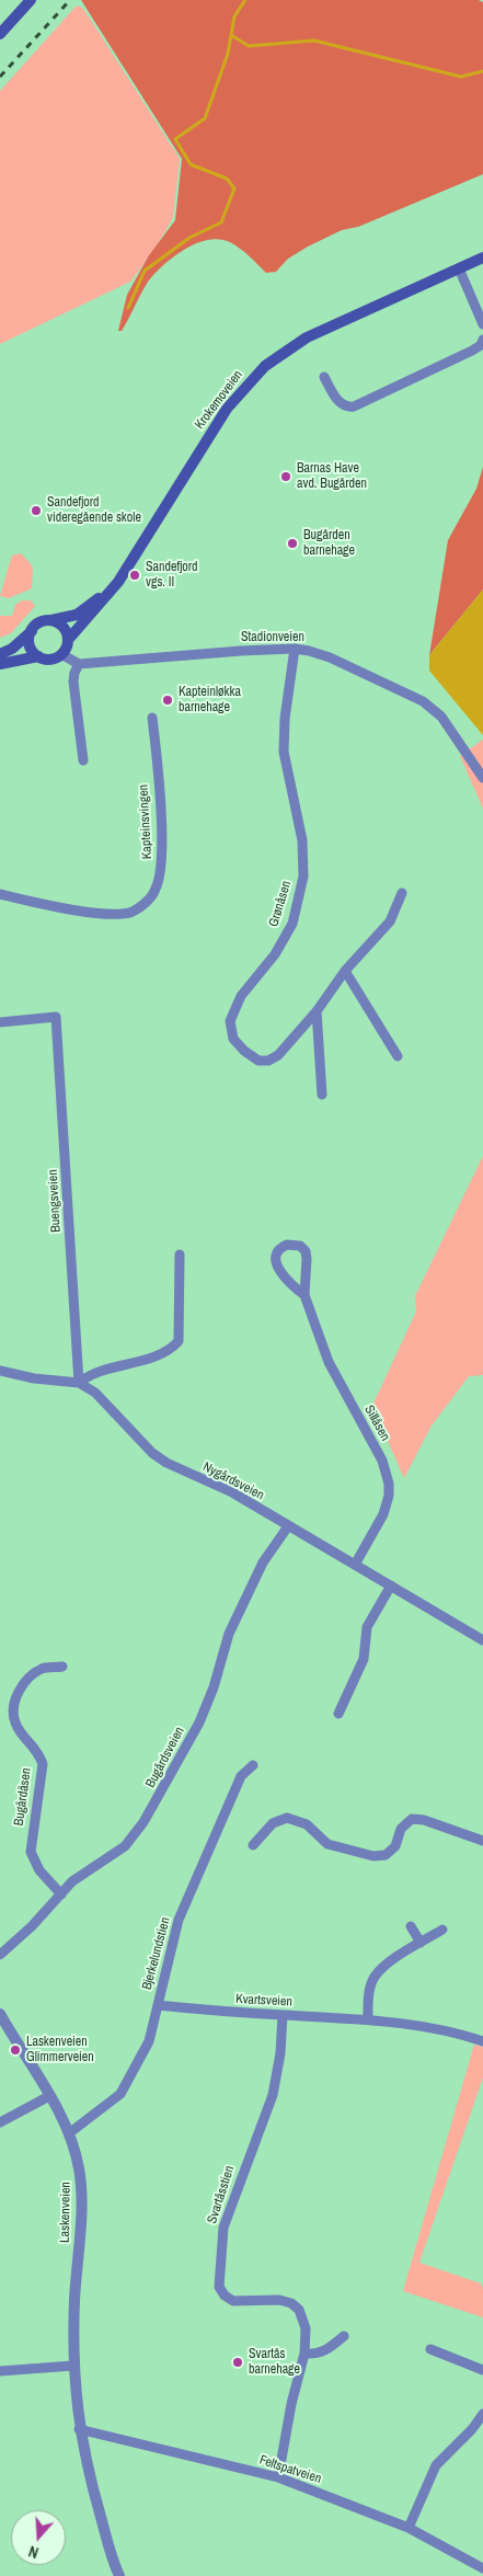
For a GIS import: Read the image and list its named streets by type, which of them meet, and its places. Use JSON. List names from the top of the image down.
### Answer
{
  "streets": {
    "main road": ["Krokemoveien"],
    "street": [
      "Stadionveien",
      "Kapteinsvingen",
      "Grønåsen",
      "Buengsveien",
      "Sillåsen",
      "Nygårdsveien",
      "Bugårdsveien",
      "Bugårdåsen",
      "Bjerkelundstien",
      "Kvartsveien",
      "Svartåsstien",
      "Laskenveien",
      "Feltspatveien"
    ]
  },
  "crossings": [
    ["Stadionveien", "Grønåsen"],
    ["Buengsveien", "Nygårdsveien"],
    ["Sillåsen", "Nygårdsveien"],
    ["Nygårdsveien", "Bugårdsveien"],
    ["Bugårdsveien", "Bugårdåsen"],
    ["Bjerkelundstien", "Kvartsveien"],
    ["Bjerkelundstien", "Laskenveien"],
    ["Kvartsveien", "Svartåsstien"],
    ["Svartåsstien", "Feltspatveien"],
    ["Laskenveien", "Feltspatveien"]
  ],
  "places": [
    "Barnas Have avd. Bugården",
    "Sandefjord videregående skole",
    "Bugården barnehage",
    "Sandefjord vgs. II",
    "Kapteinløkka barnehage",
    "Laskenveien Glimmerveien",
    "Svartås barnehage"
  ],
  "north": "bottom"
}
